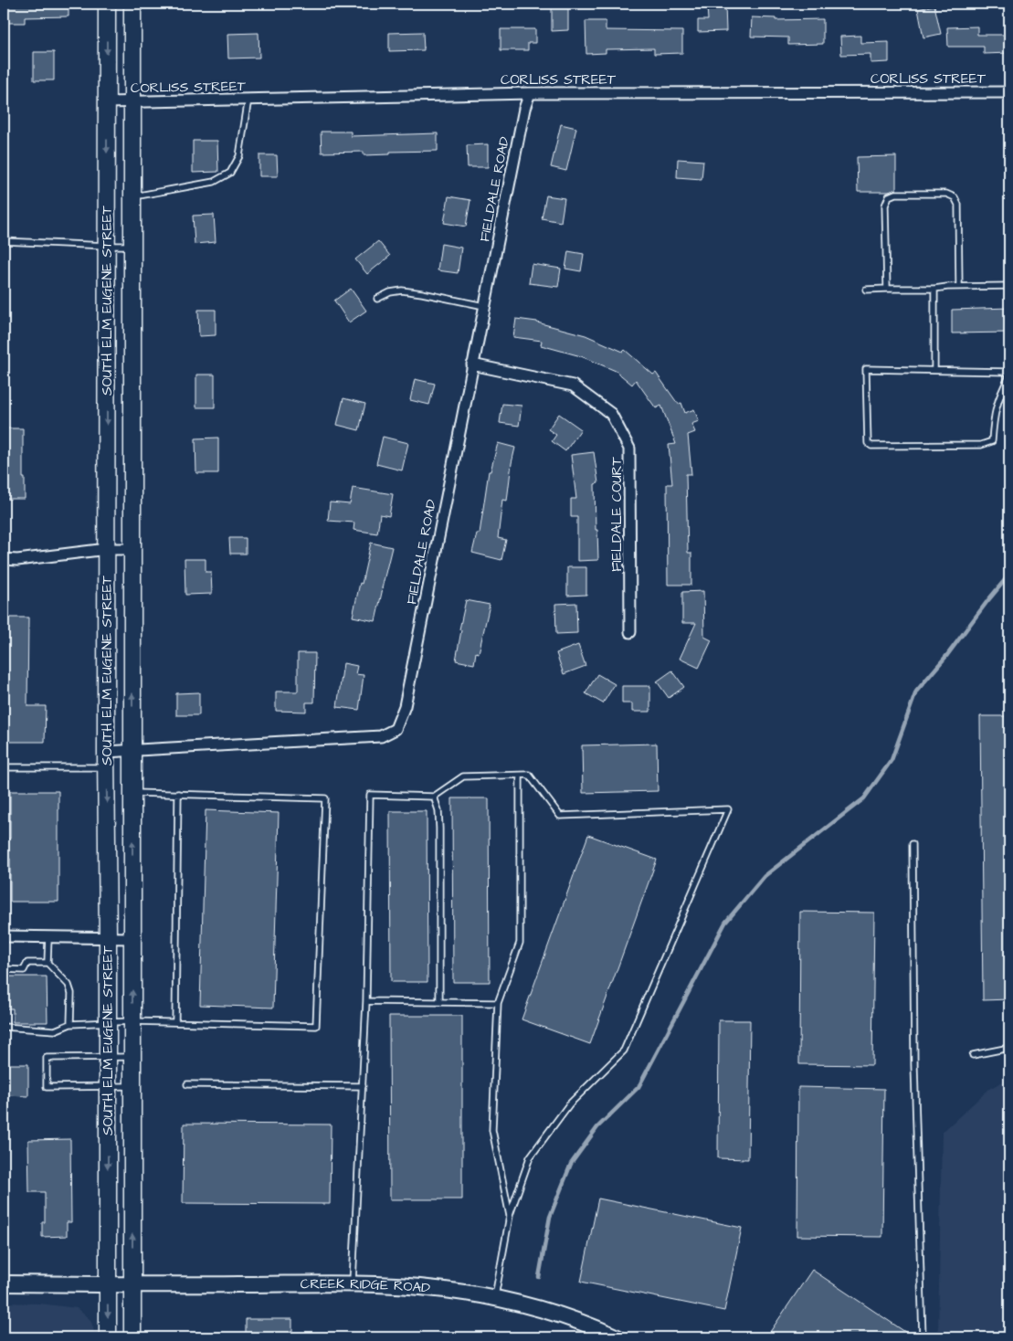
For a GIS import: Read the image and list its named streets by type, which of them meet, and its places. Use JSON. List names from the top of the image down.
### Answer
{
  "streets": {
    "main road": ["SOUTH ELM EUGENE STREET", "CREEK RIDGE ROAD"],
    "street": ["CORLISS STREET", "FIELDALE ROAD", "FIELDALE COURT"]
  },
  "crossings": [
    ["CORLISS STREET", "FIELDALE ROAD"],
    ["CORLISS STREET", "SOUTH ELM EUGENE STREET"],
    ["FIELDALE ROAD", "SOUTH ELM EUGENE STREET"],
    ["FIELDALE ROAD", "FIELDALE COURT"],
    ["SOUTH ELM EUGENE STREET", "CREEK RIDGE ROAD"]
  ]
}
